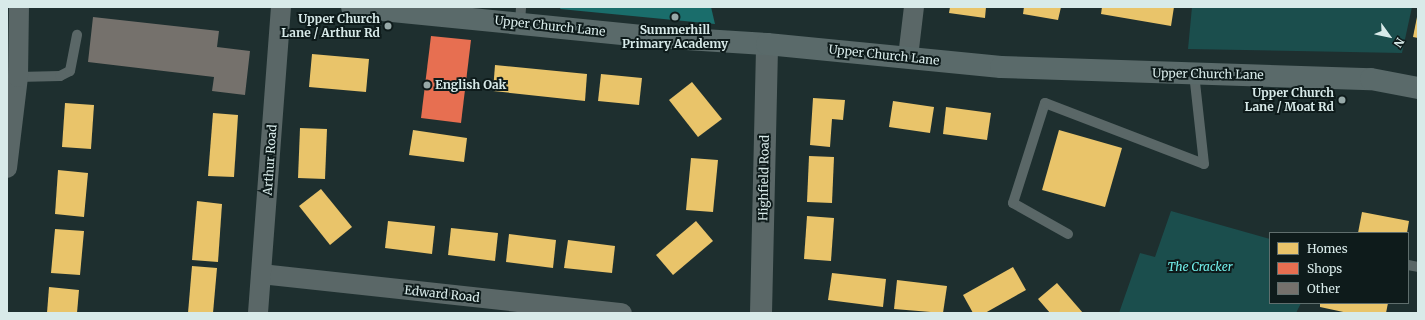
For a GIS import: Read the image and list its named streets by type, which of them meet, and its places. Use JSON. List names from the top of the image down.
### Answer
{
  "streets": {
    "main road": ["Upper Church Lane"],
    "street": ["Arthur Road", "Highfield Road", "Edward Road"]
  },
  "crossings": [
    ["Upper Church Lane", "Highfield Road"],
    ["Arthur Road", "Edward Road"]
  ],
  "parks": ["The Cracker"],
  "places": [
    "Summerhill Primary Academy",
    "Upper Church Lane / Arthur Rd",
    "English Oak",
    "Upper Church Lane / Moat Rd"
  ],
  "legend": ["Homes", "Shops", "Other"],
  "north": "bottom right"
}
